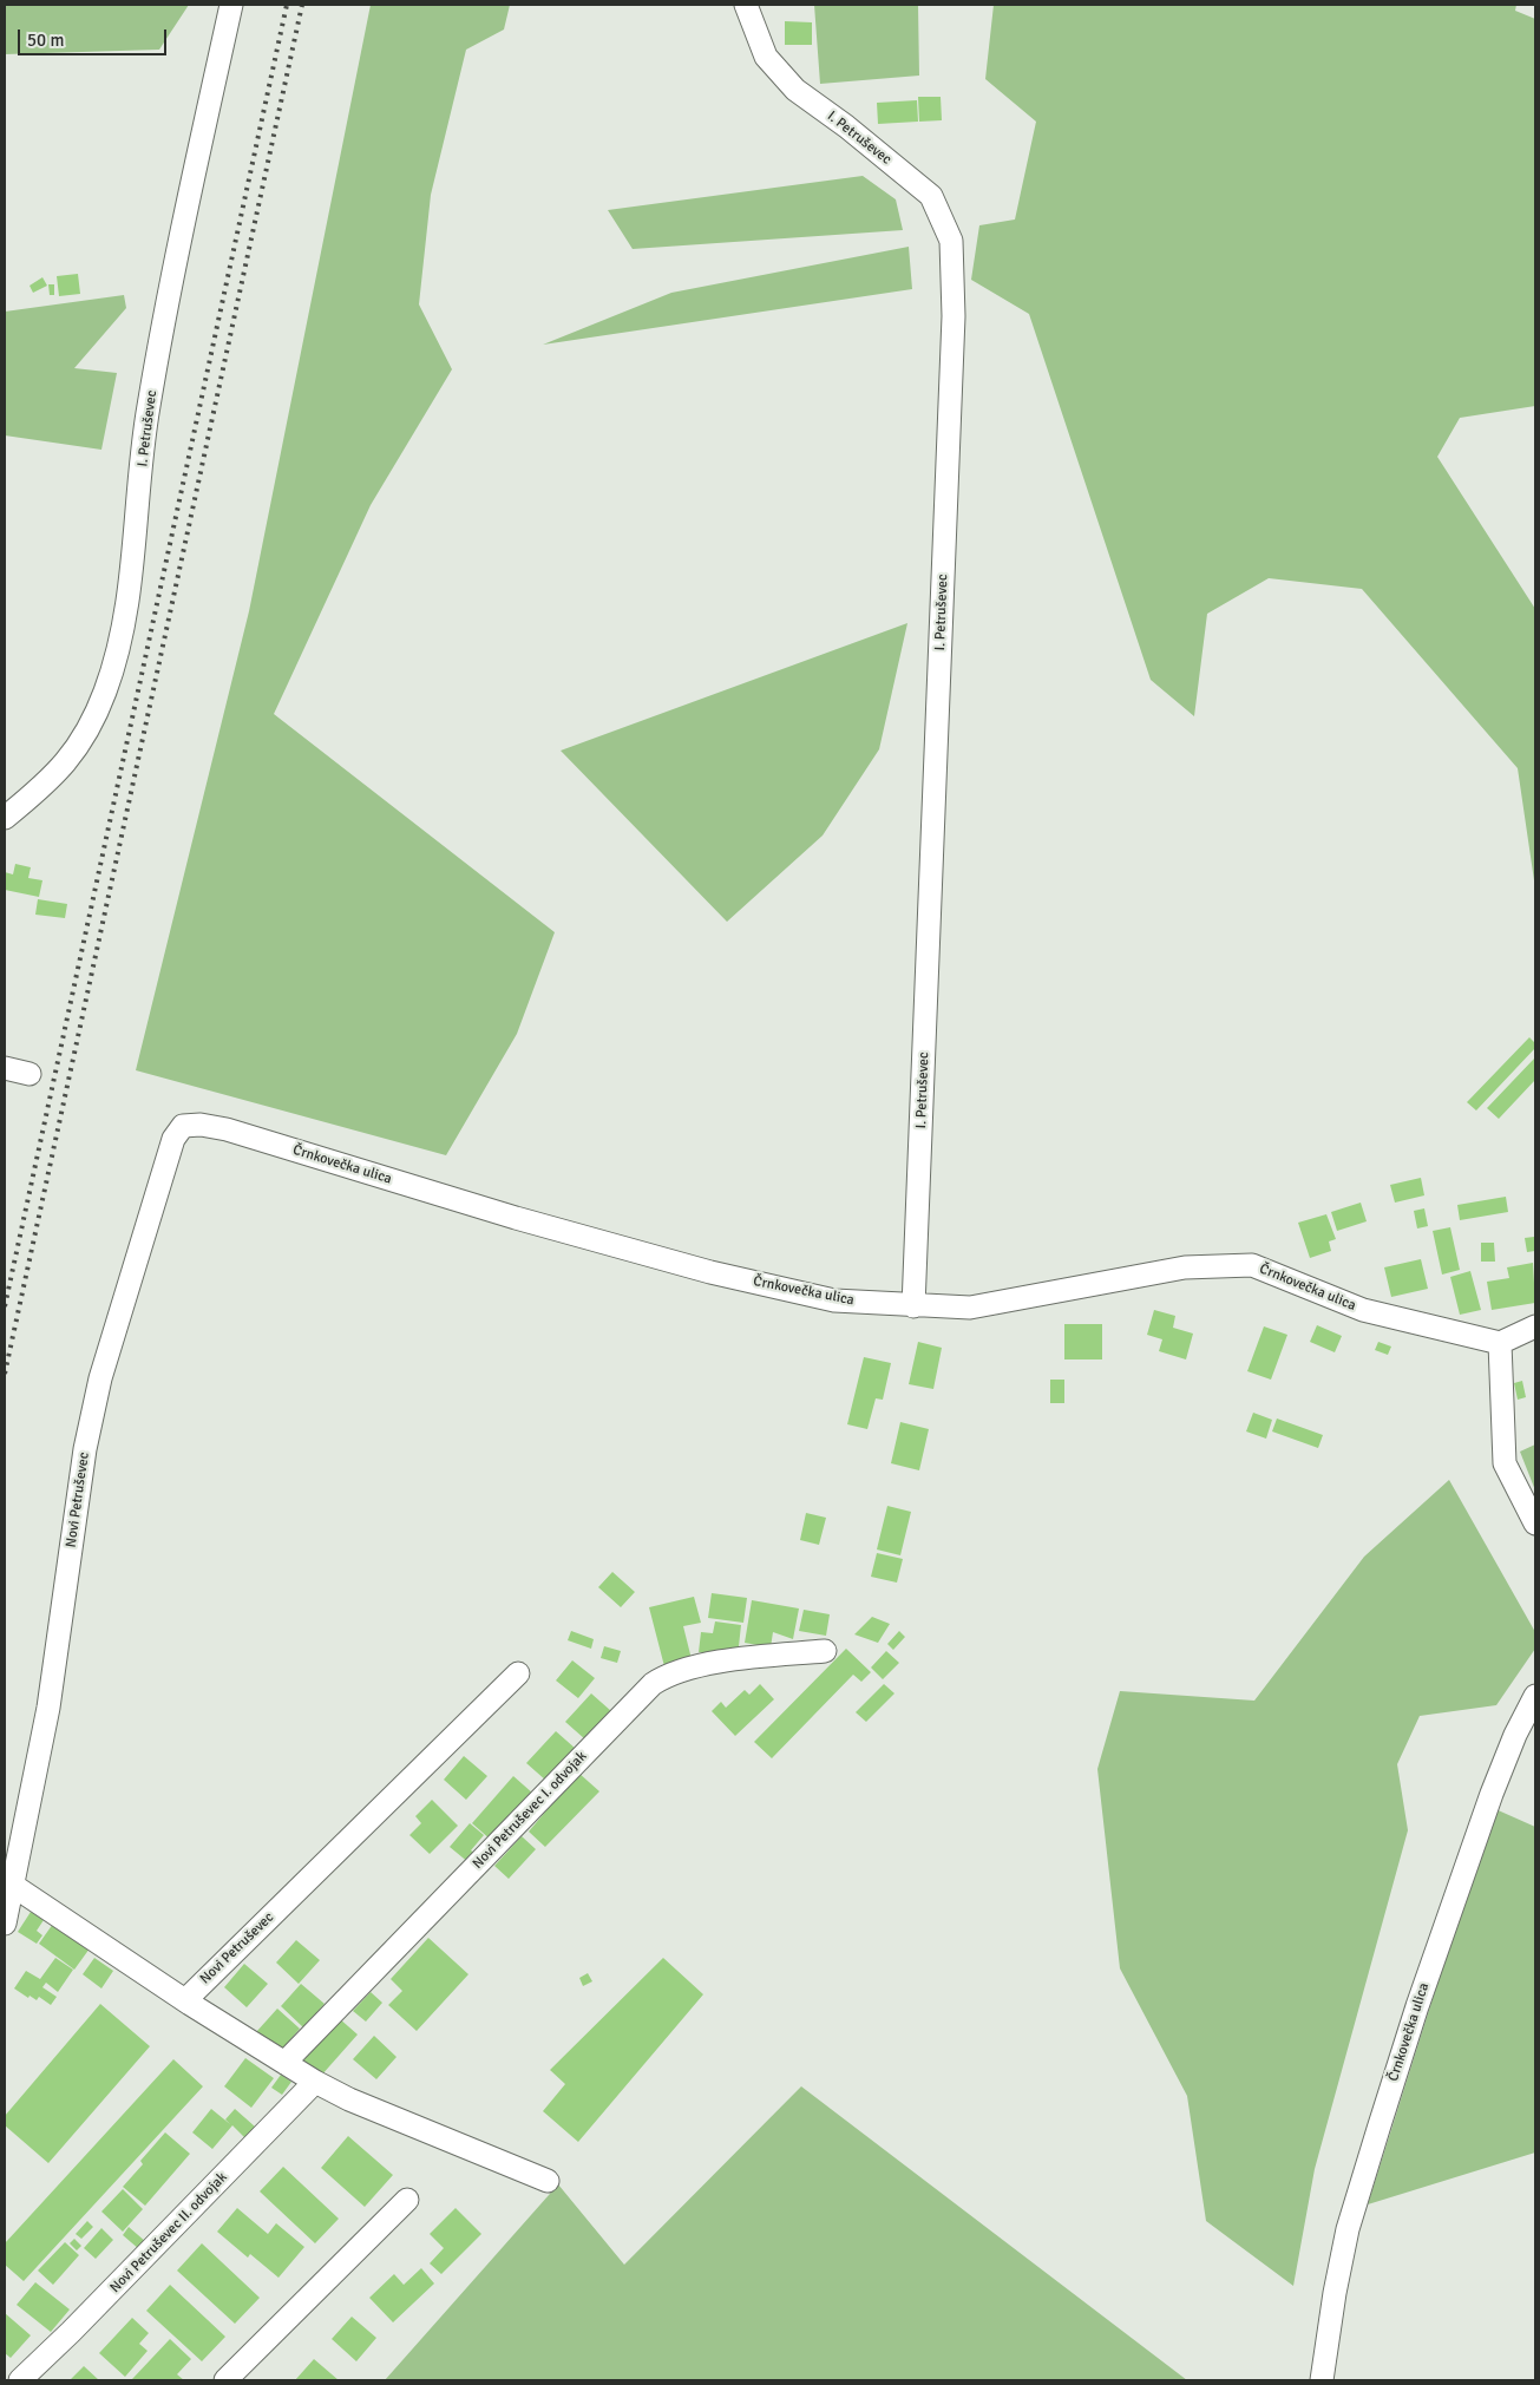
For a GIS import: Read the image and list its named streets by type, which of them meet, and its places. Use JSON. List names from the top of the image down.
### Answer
{
  "streets": {
    "street": [
      "I. Petruševec",
      "Črnkovečka ulica",
      "Novi Petruševec",
      "Novi Petruševec I. odvojak",
      "Novi Petruševec II. odvojak"
    ]
  },
  "crossings": [
    ["I. Petruševec", "Črnkovečka ulica"],
    ["Črnkovečka ulica", "Novi Petruševec"]
  ],
  "scale_bar": "50 m"
}
